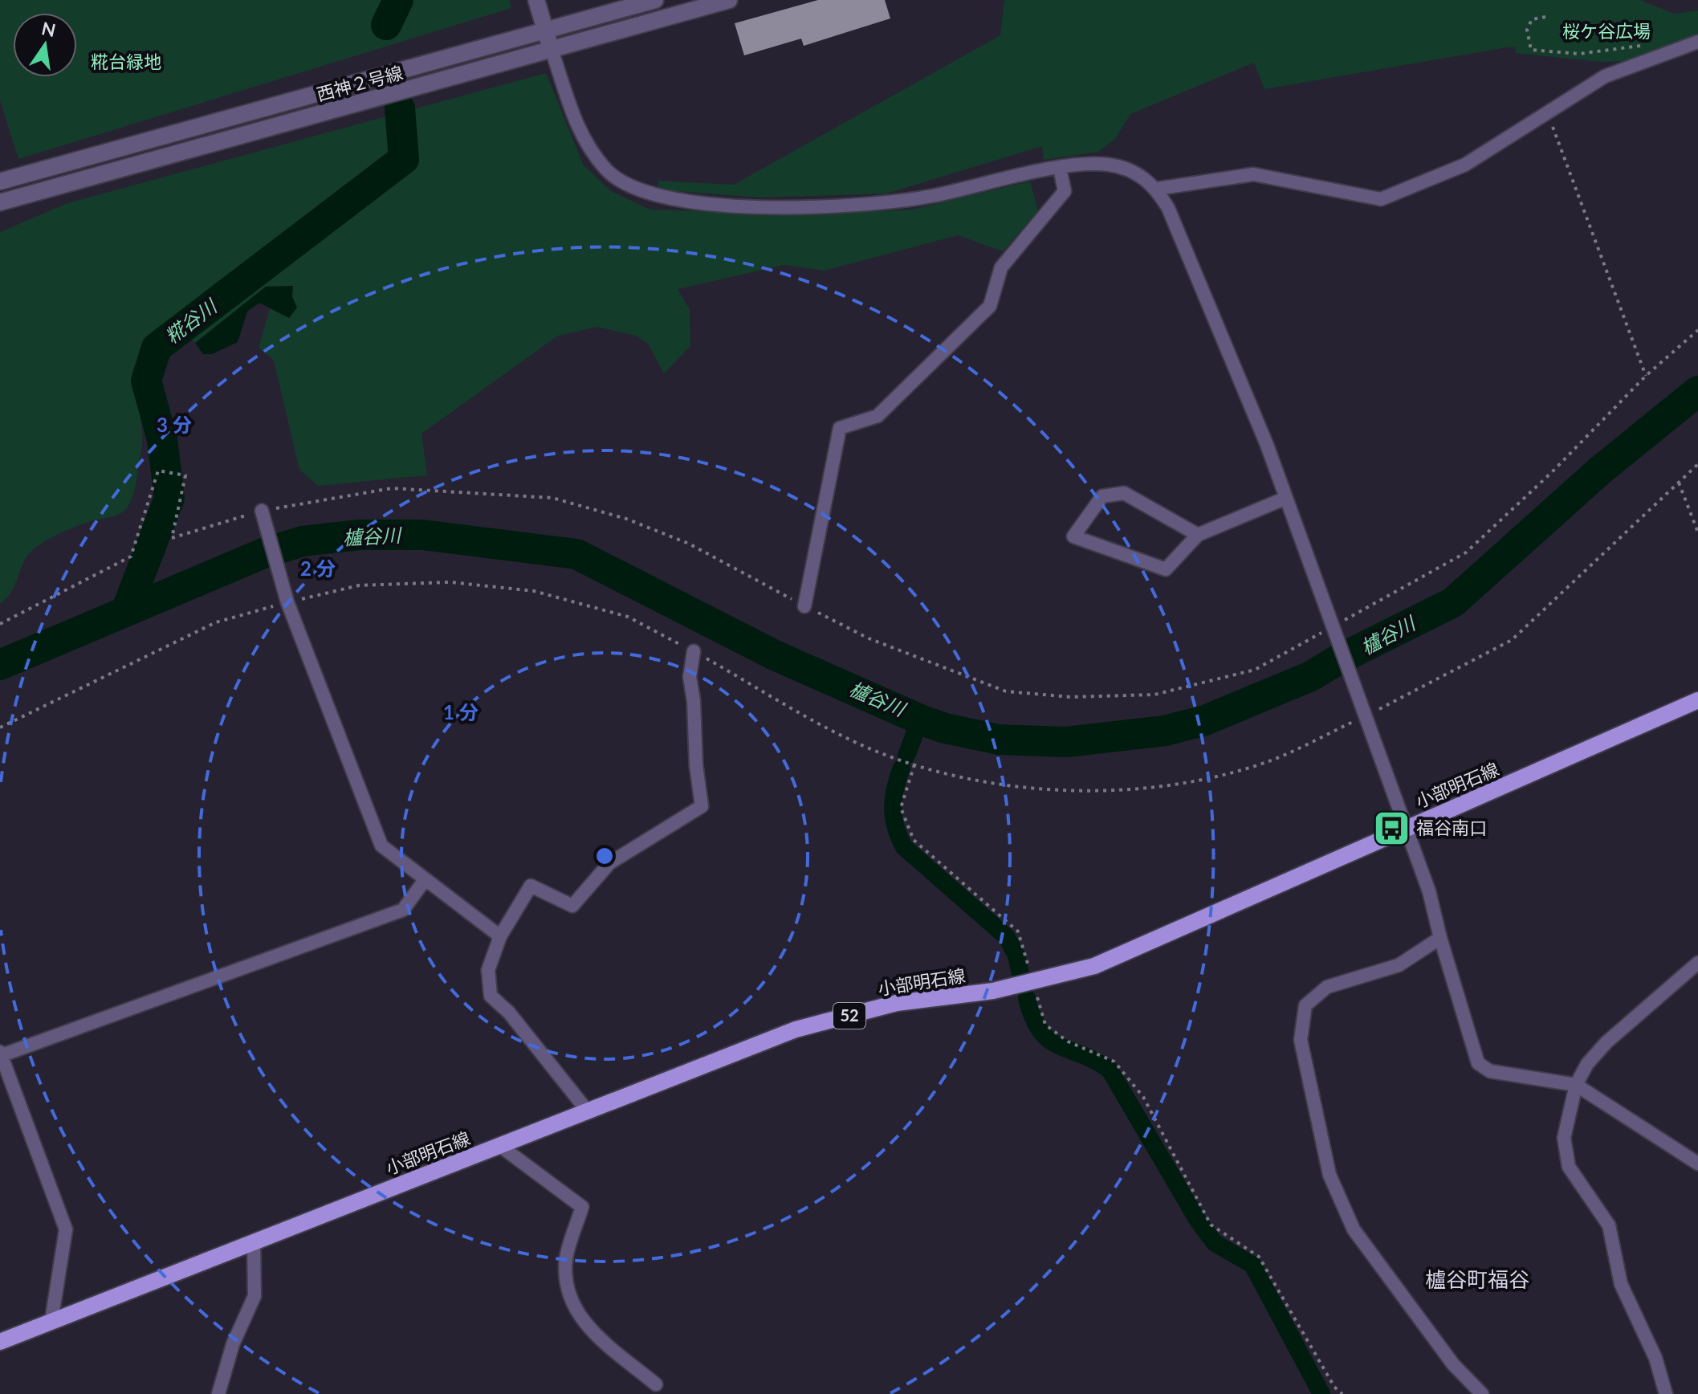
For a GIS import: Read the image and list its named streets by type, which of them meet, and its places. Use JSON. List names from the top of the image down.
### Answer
{
  "streets": {
    "main road": ["小部明石線", "52"],
    "street": ["西神２号線"]
  },
  "districts": ["櫨谷町福谷"],
  "water": ["糀谷川", "櫨谷川"],
  "parks": ["桜ケ谷広場", "糀台緑地"],
  "places": {
    "bus stop": ["福谷南口"]
  },
  "north": "top",
  "rings": ["3 分", "2 分", "1 分"]
}
